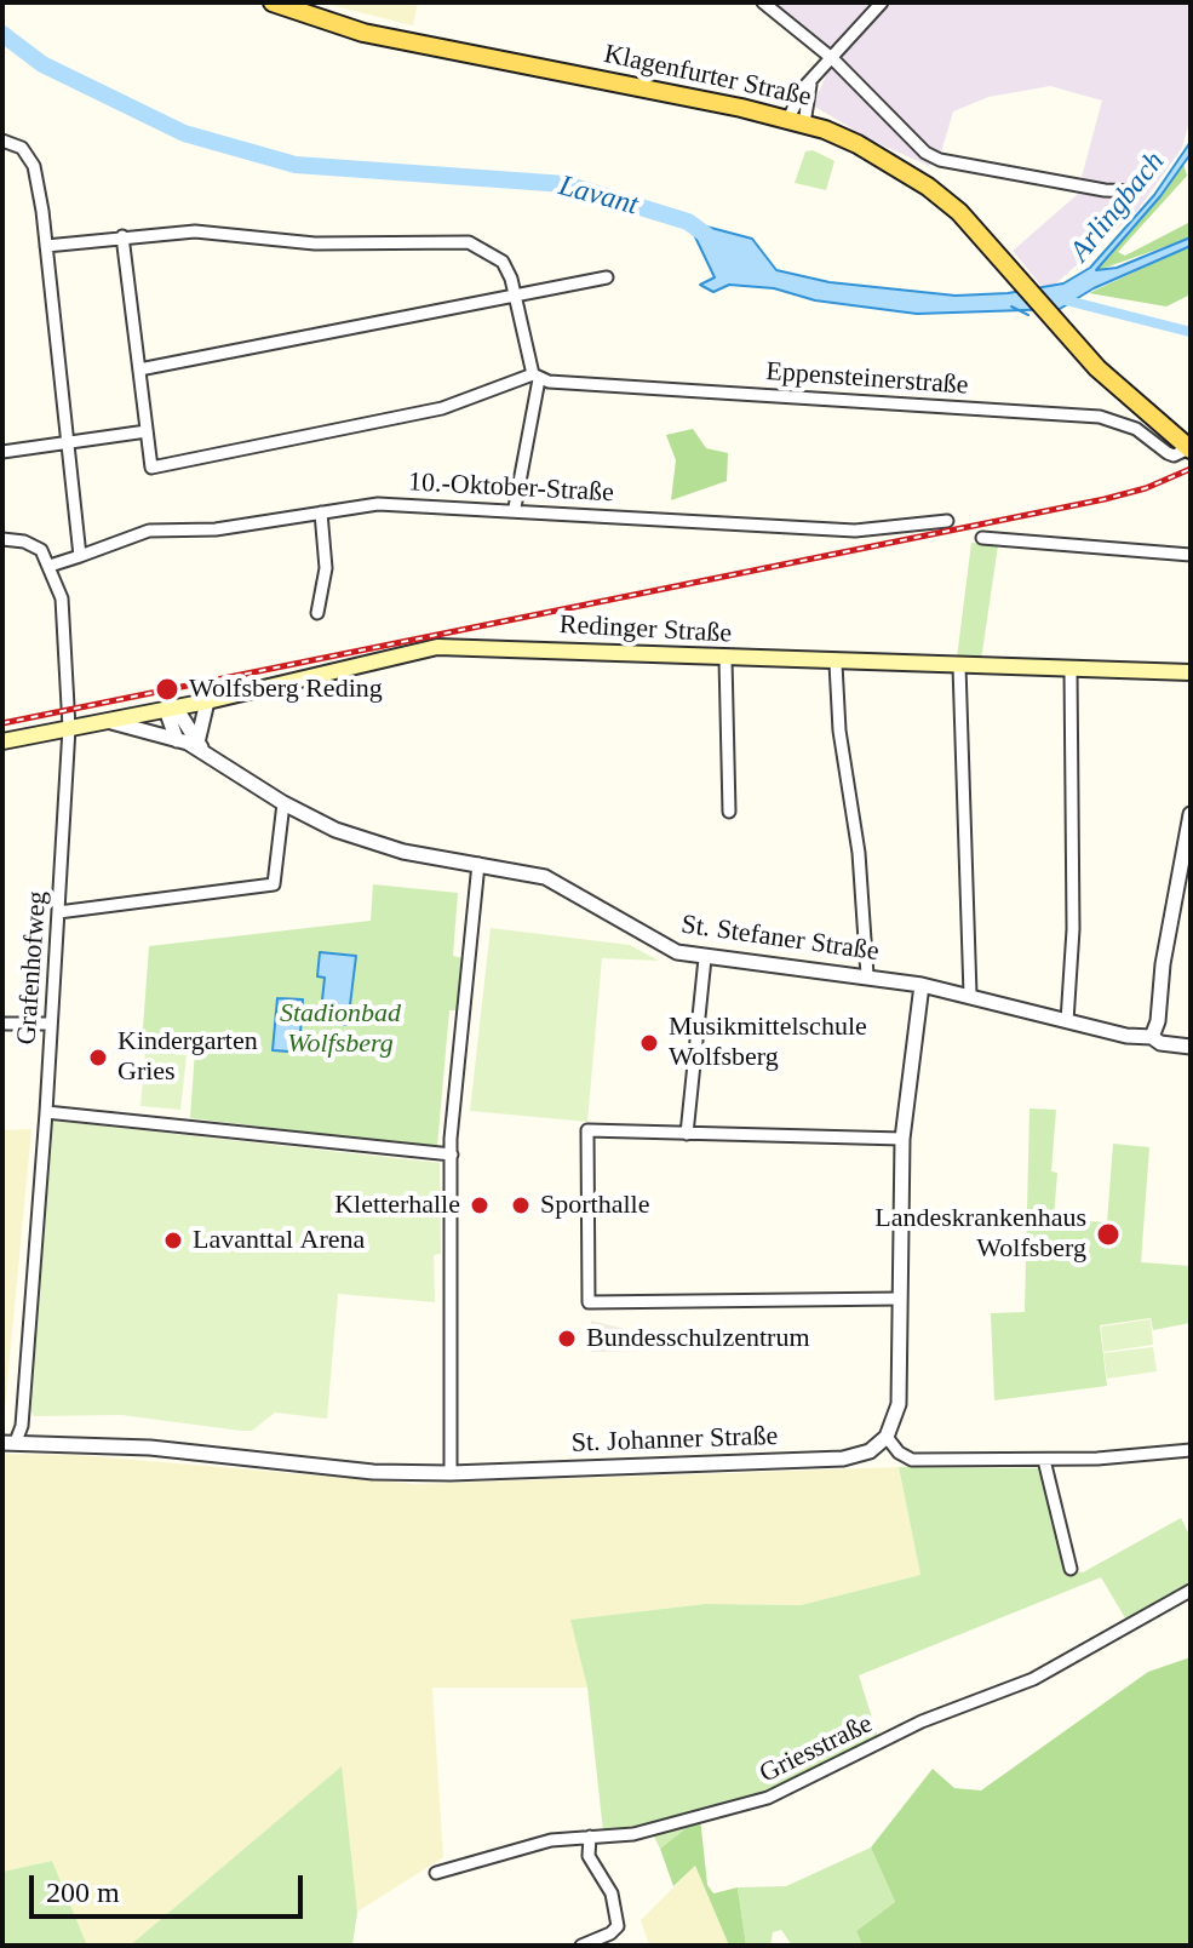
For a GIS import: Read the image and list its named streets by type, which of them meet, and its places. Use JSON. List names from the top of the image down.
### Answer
{
  "streets": {
    "main road": ["Klagenfurter Straße", "Redinger Straße", "St. Stefaner Straße"],
    "street": [
      "Eppensteinerstraße",
      "10.-Oktober-Straße",
      "Grafenhofweg",
      "St. Johanner Straße",
      "Griesstraße"
    ]
  },
  "crossings": [
    ["Klagenfurter Straße", "Eppensteinerstraße"],
    ["10.-Oktober-Straße", "Grafenhofweg"],
    ["Redinger Straße", "St. Stefaner Straße"],
    ["St. Stefaner Straße", "Grafenhofweg"],
    ["Grafenhofweg", "St. Johanner Straße"]
  ],
  "water": ["Lavant", "Arlingbach"],
  "parks": ["Stadionbad Wolfsberg"],
  "places": [
    "Wolfsberg Reding",
    "Musikmittelschule Wolfsberg",
    "Kindergarten Gries",
    "Kletterhalle",
    "Sporthalle",
    "Landeskrankenhaus Wolfsberg",
    "Lavanttal Arena",
    "Bundesschulzentrum"
  ],
  "scale_bar": "200 m"
}
